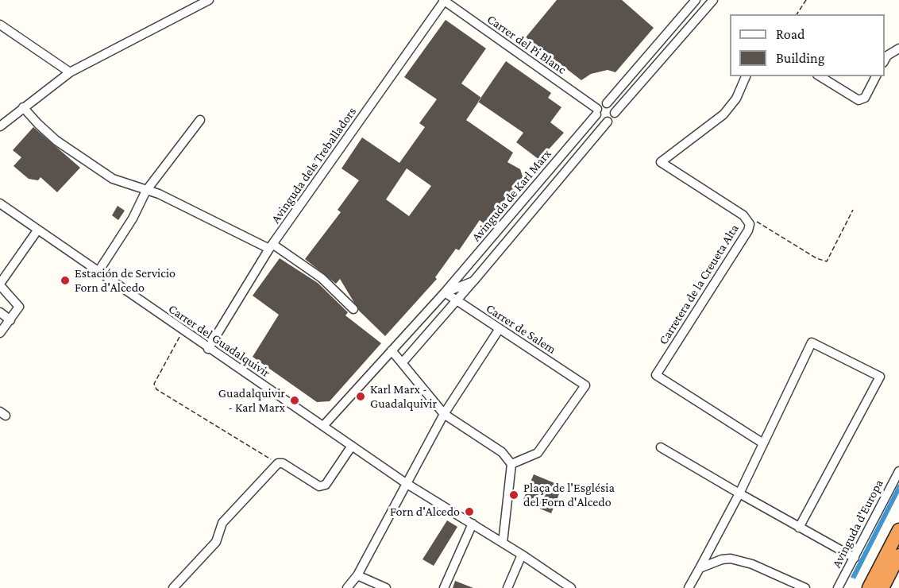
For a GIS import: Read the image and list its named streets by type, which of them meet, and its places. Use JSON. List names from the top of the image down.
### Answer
{
  "streets": {
    "street": [
      "Carrer del Pi Blanc",
      "Avinguda dels Treballadors",
      "Avinguda de Karl Marx",
      "Carretera de la Creueta Alta",
      "Carrer de Salem",
      "Carrer del Guadalquivir",
      "Avinguda d'Europa"
    ]
  },
  "crossings": [
    ["Carrer del Pi Blanc", "Avinguda dels Treballadors"],
    ["Carrer del Pi Blanc", "Avinguda de Karl Marx"],
    ["Avinguda dels Treballadors", "Carrer del Guadalquivir"],
    ["Avinguda de Karl Marx", "Carrer de Salem"],
    ["Avinguda de Karl Marx", "Carrer del Guadalquivir"]
  ],
  "places": [
    "Estación de Servicio Forn d'Alcedo",
    "Karl Marx - Guadalquivir",
    "Guadalquivir - Karl Marx",
    "Plaça de l'Església del Forn d'Alcedo",
    "Forn d'Alcedo"
  ],
  "legend": ["Road", "Building"]
}
